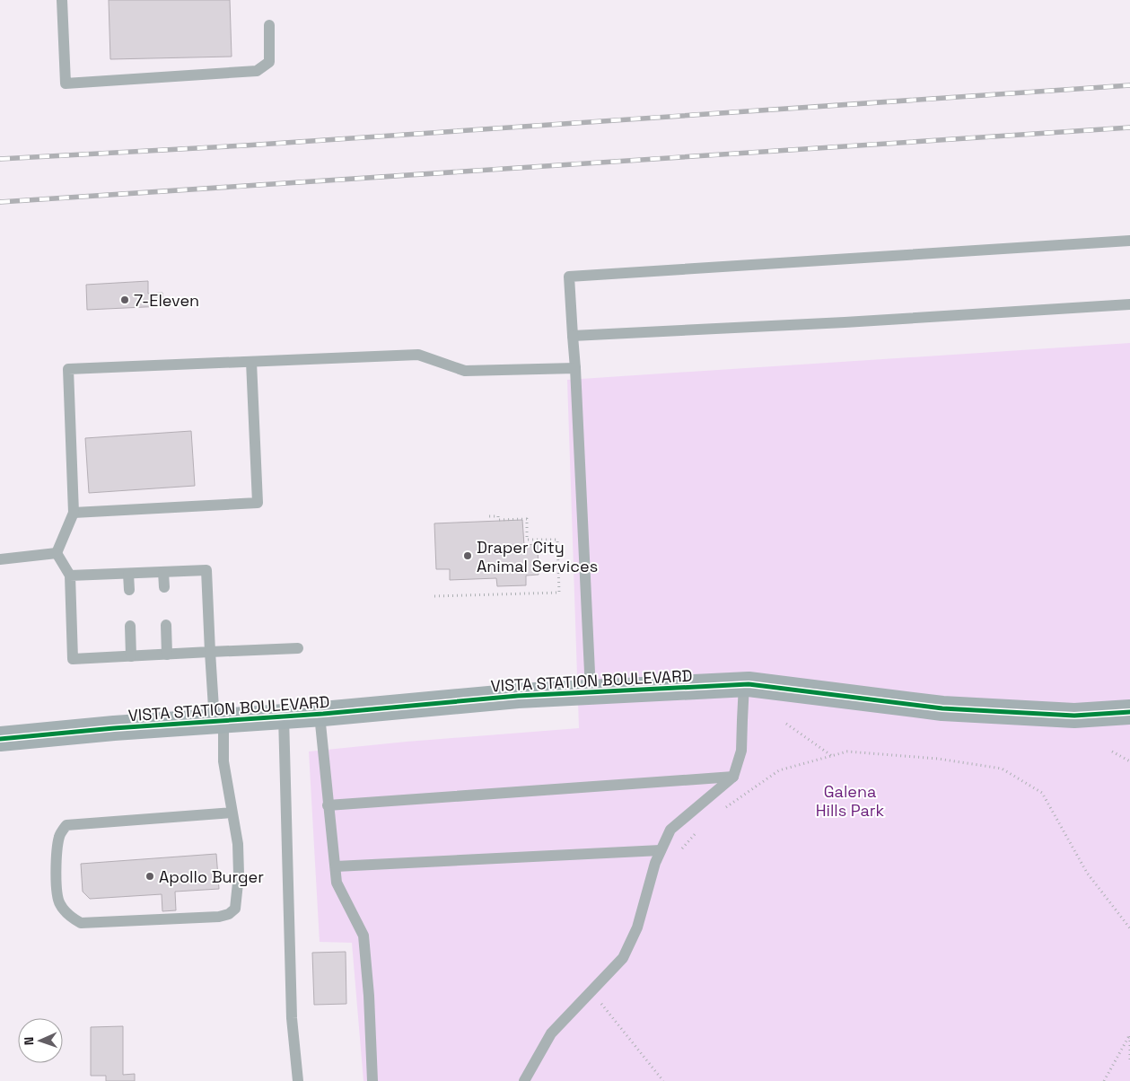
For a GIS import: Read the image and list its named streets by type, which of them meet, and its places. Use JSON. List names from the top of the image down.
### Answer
{
  "streets": {
    "street": ["VISTA STATION BOULEVARD"]
  },
  "parks": ["Galena Hills Park"],
  "places": ["7-Eleven", "Draper City Animal Services", "Apollo Burger"],
  "north": "left"
}
